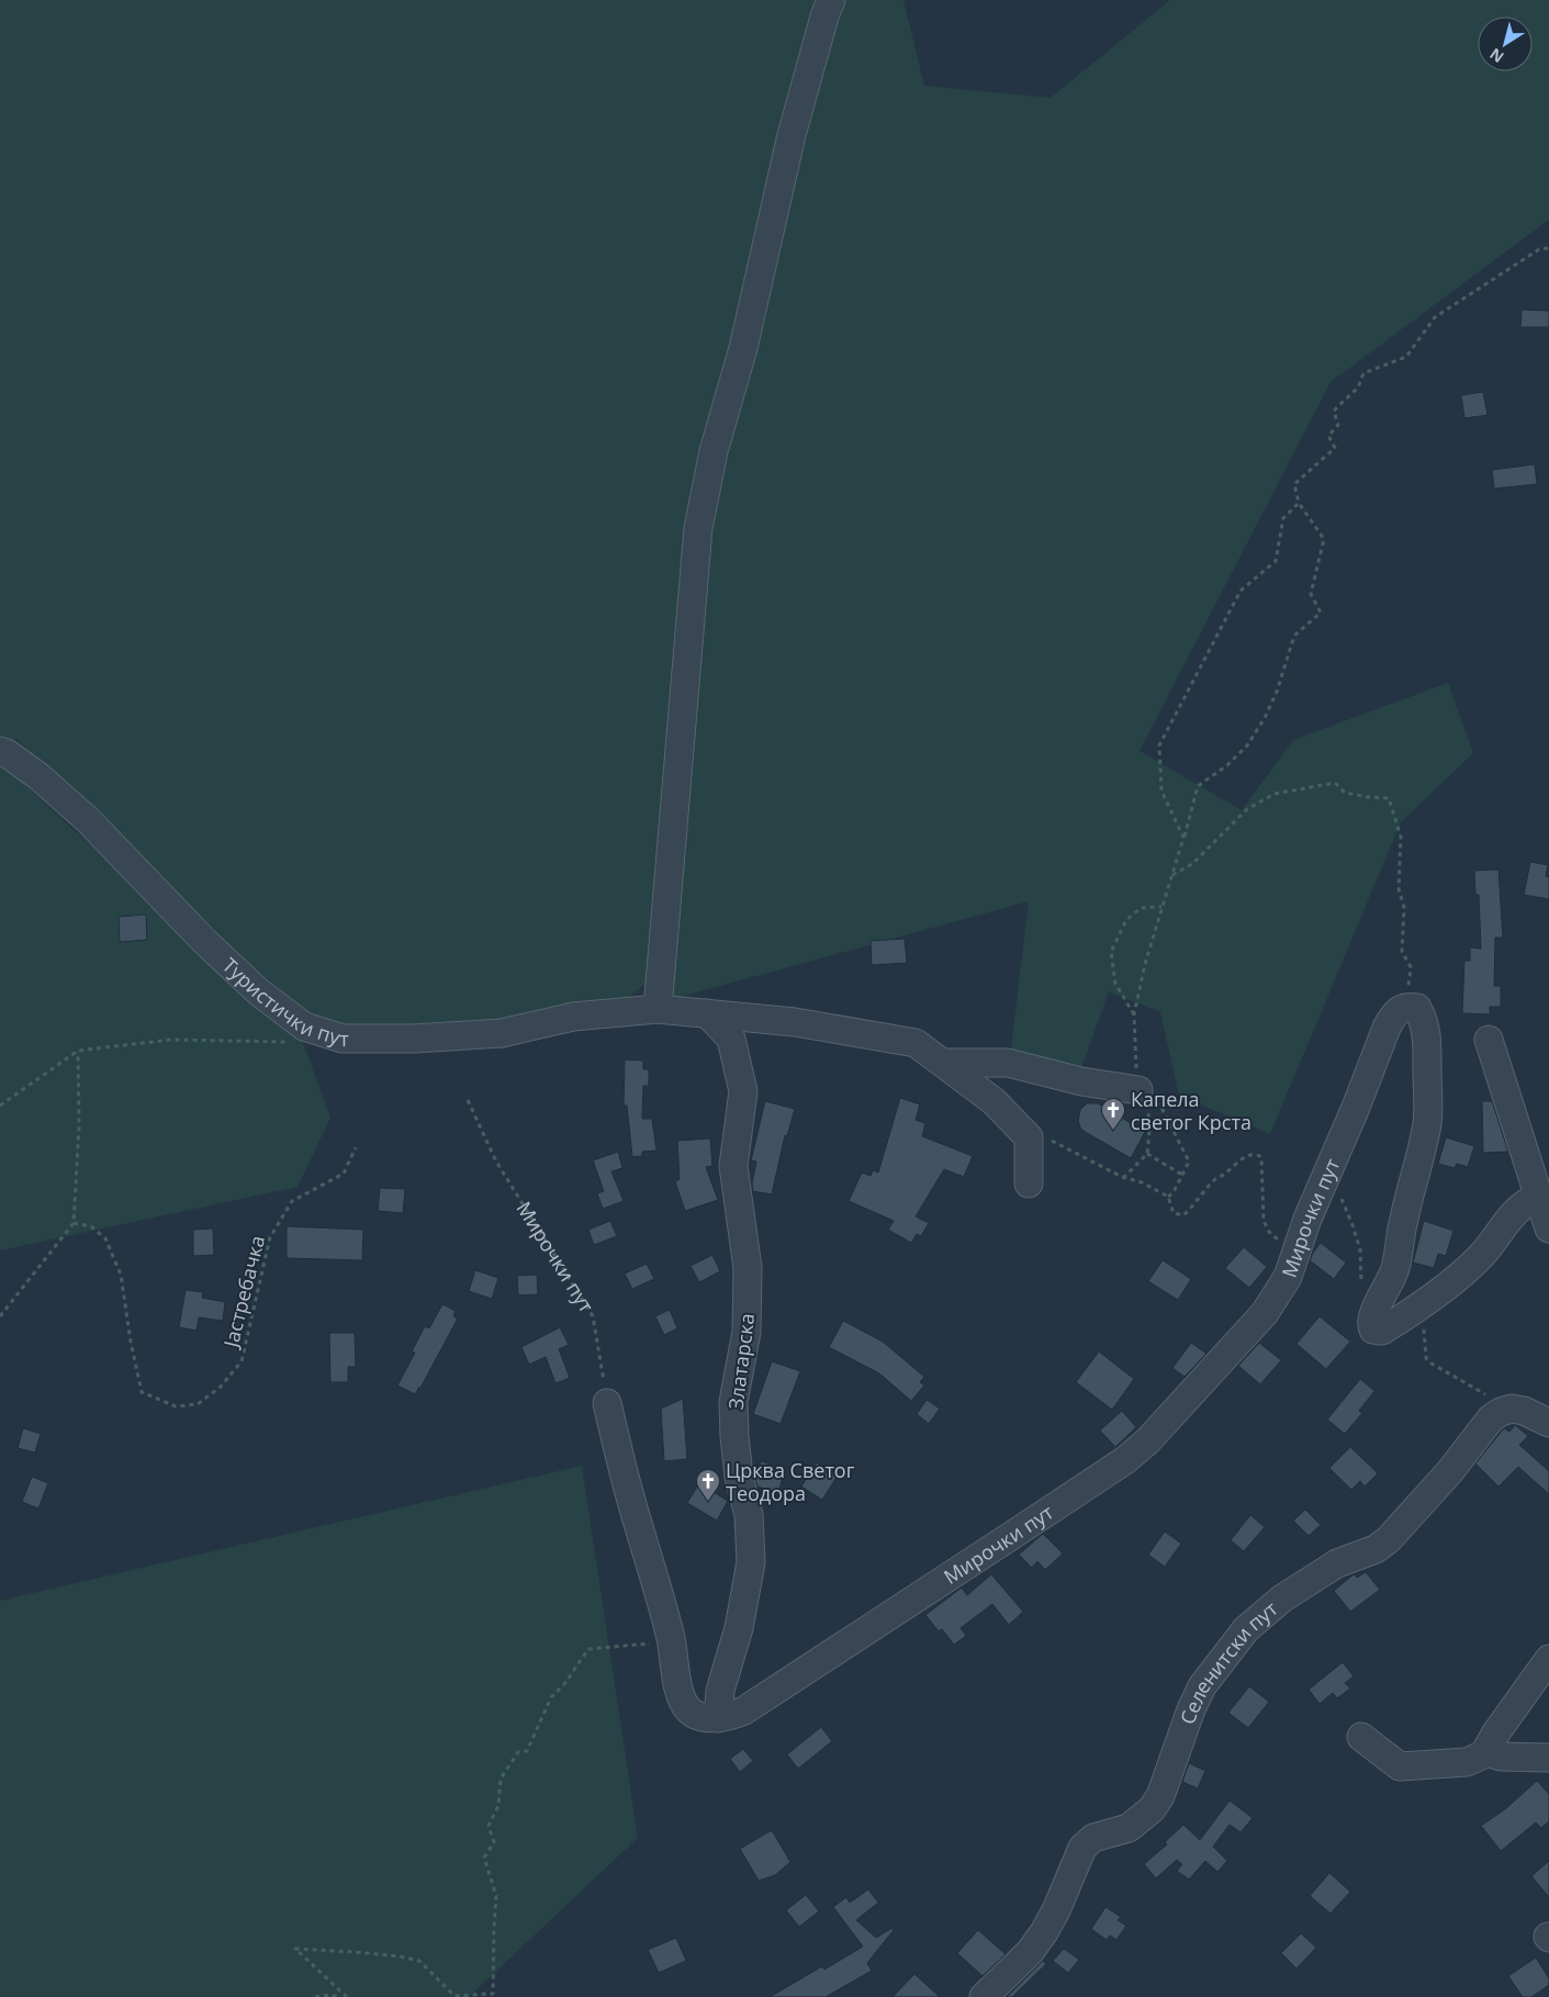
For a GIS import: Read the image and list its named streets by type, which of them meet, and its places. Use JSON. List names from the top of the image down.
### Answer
{
  "streets": {
    "street": [
      "Туристички пут",
      "Мирочки пут",
      "Златарска",
      "Селенитски пут"
    ],
    "path": ["Јастребачка"]
  },
  "crossings": [
    ["Туристички пут", "Златарска"],
    ["Мирочки пут", "Златарска"]
  ],
  "places": {
    "church": ["Капела светог Крста", "Црква Светог Теодора"]
  },
  "north": "bottom left"
}
